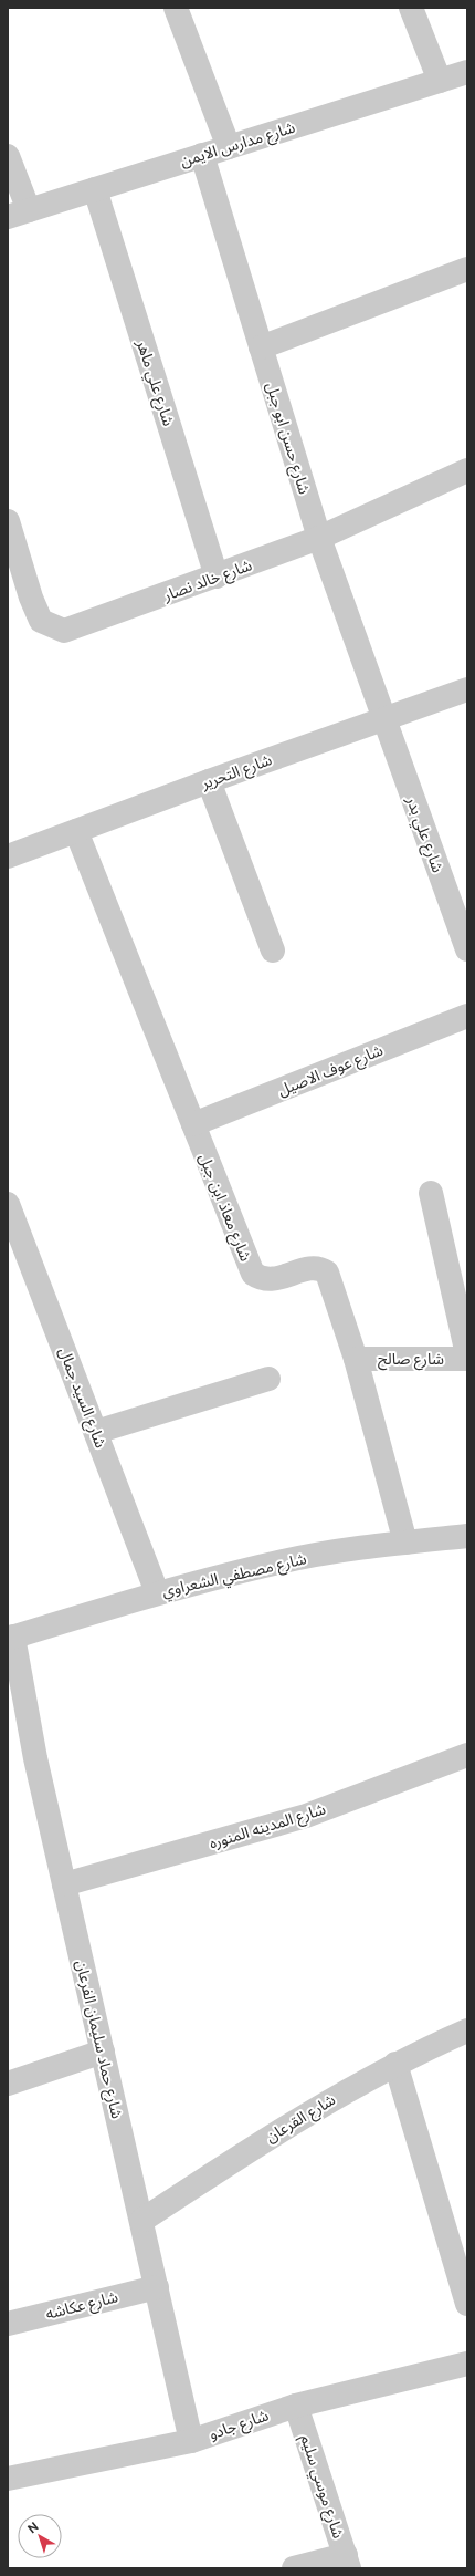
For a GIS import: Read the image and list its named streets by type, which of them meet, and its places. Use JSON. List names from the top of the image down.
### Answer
{
  "streets": {
    "street": [
      "شارع مدارس الايمن",
      "شارع علي ماهر",
      "شارع حسن ابو جبل",
      "شارع خالد نصار",
      "شارع التحرير",
      "شارع علي بدر",
      "شارع عوف الاصيل",
      "شارع معاذ ابن جبل",
      "شارع صالح",
      "شارع السيد جمال",
      "شارع مصطفي الشعراوي",
      "شارع المدينه المنوره",
      "شارع حماد سليمان الفرعان",
      "شارع القرعان",
      "شارع عكاشه",
      "شارع جادو",
      "شارع موسي سليم"
    ]
  },
  "crossings": [
    ["شارع مدارس الايمن", "شارع علي ماهر"],
    ["شارع مدارس الايمن", "شارع حسن ابو جبل"],
    ["شارع علي ماهر", "شارع خالد نصار"],
    ["شارع حسن ابو جبل", "شارع خالد نصار"],
    ["شارع حسن ابو جبل", "شارع التحرير"],
    ["شارع حسن ابو جبل", "شارع علي بدر"],
    ["شارع التحرير", "شارع علي بدر"],
    ["شارع التحرير", "شارع معاذ ابن جبل"],
    ["شارع عوف الاصيل", "شارع معاذ ابن جبل"],
    ["شارع معاذ ابن جبل", "شارع صالح"],
    ["شارع معاذ ابن جبل", "شارع مصطفي الشعراوي"],
    ["شارع السيد جمال", "شارع مصطفي الشعراوي"],
    ["شارع مصطفي الشعراوي", "شارع حماد سليمان الفرعان"],
    ["شارع المدينه المنوره", "شارع حماد سليمان الفرعان"],
    ["شارع حماد سليمان الفرعان", "شارع القرعان"],
    ["شارع حماد سليمان الفرعان", "شارع عكاشه"],
    ["شارع حماد سليمان الفرعان", "شارع جادو"],
    ["شارع جادو", "شارع موسي سليم"]
  ],
  "north": "top left"
}
